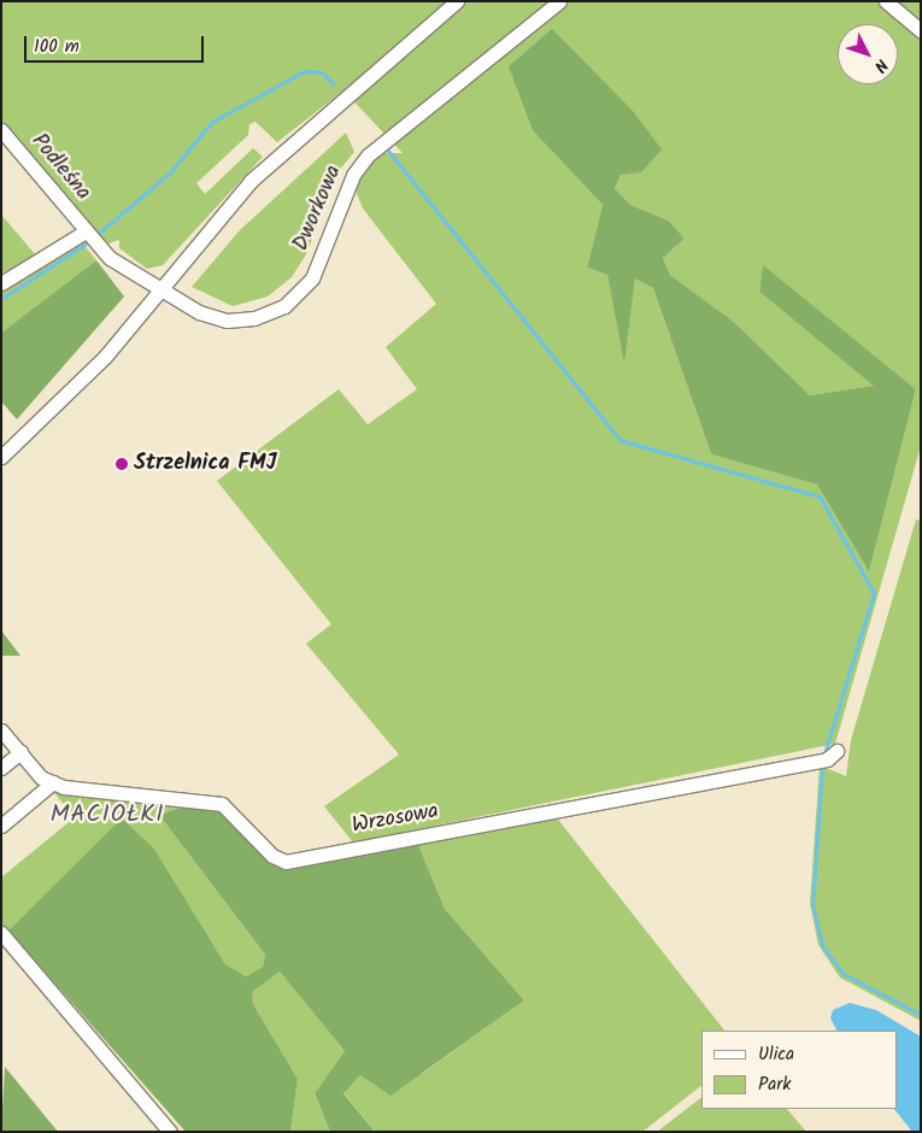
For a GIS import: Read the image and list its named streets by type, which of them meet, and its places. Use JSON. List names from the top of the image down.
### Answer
{
  "streets": {
    "street": ["Podleśna", "Dworkowa", "Wrzosowa"]
  },
  "crossings": [
    ["Podleśna", "Dworkowa"]
  ],
  "districts": ["MACIOŁKI"],
  "places": ["Strzelnica FMJ"],
  "legend": ["Ulica", "Park"],
  "scale_bar": "100 m",
  "north": "bottom right"
}
